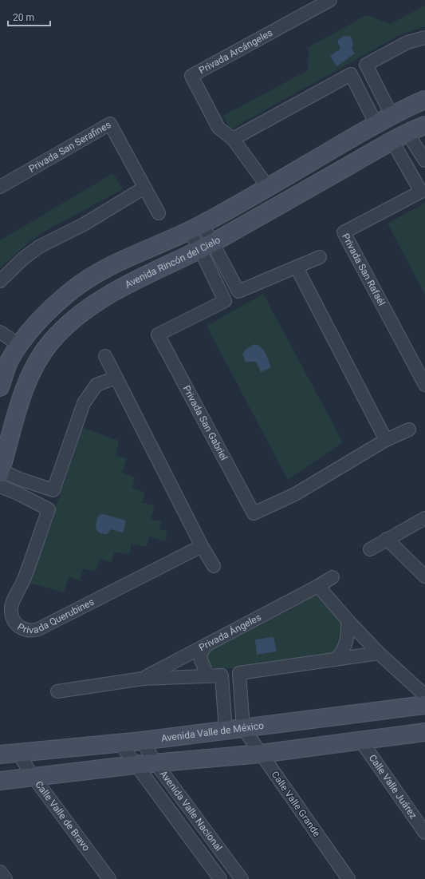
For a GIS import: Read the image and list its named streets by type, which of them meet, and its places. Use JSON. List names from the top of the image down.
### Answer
{
  "streets": {
    "street": [
      "Privada Arcángeles",
      "Privada San Serafines",
      "Avenida Rincón del Cielo",
      "Privada San Rafaél",
      "Privada San Gabriel",
      "Privada Querubines",
      "Privada Ángeles",
      "Avenida Valle de México",
      "Calle Valle Juárez",
      "Calle Valle Grande",
      "Avenida Valle Nacional",
      "Calle Valle de Bravo"
    ]
  },
  "crossings": [
    ["Avenida Rincón del Cielo", "Privada San Rafaél"],
    ["Avenida Rincón del Cielo", "Privada San Gabriel"],
    ["Avenida Rincón del Cielo", "Privada Querubines"],
    ["Privada Ángeles", "Avenida Valle de México"],
    ["Avenida Valle de México", "Calle Valle Grande"],
    ["Avenida Valle de México", "Avenida Valle Nacional"],
    ["Avenida Valle de México", "Calle Valle de Bravo"]
  ],
  "scale_bar": "20 m"
}
